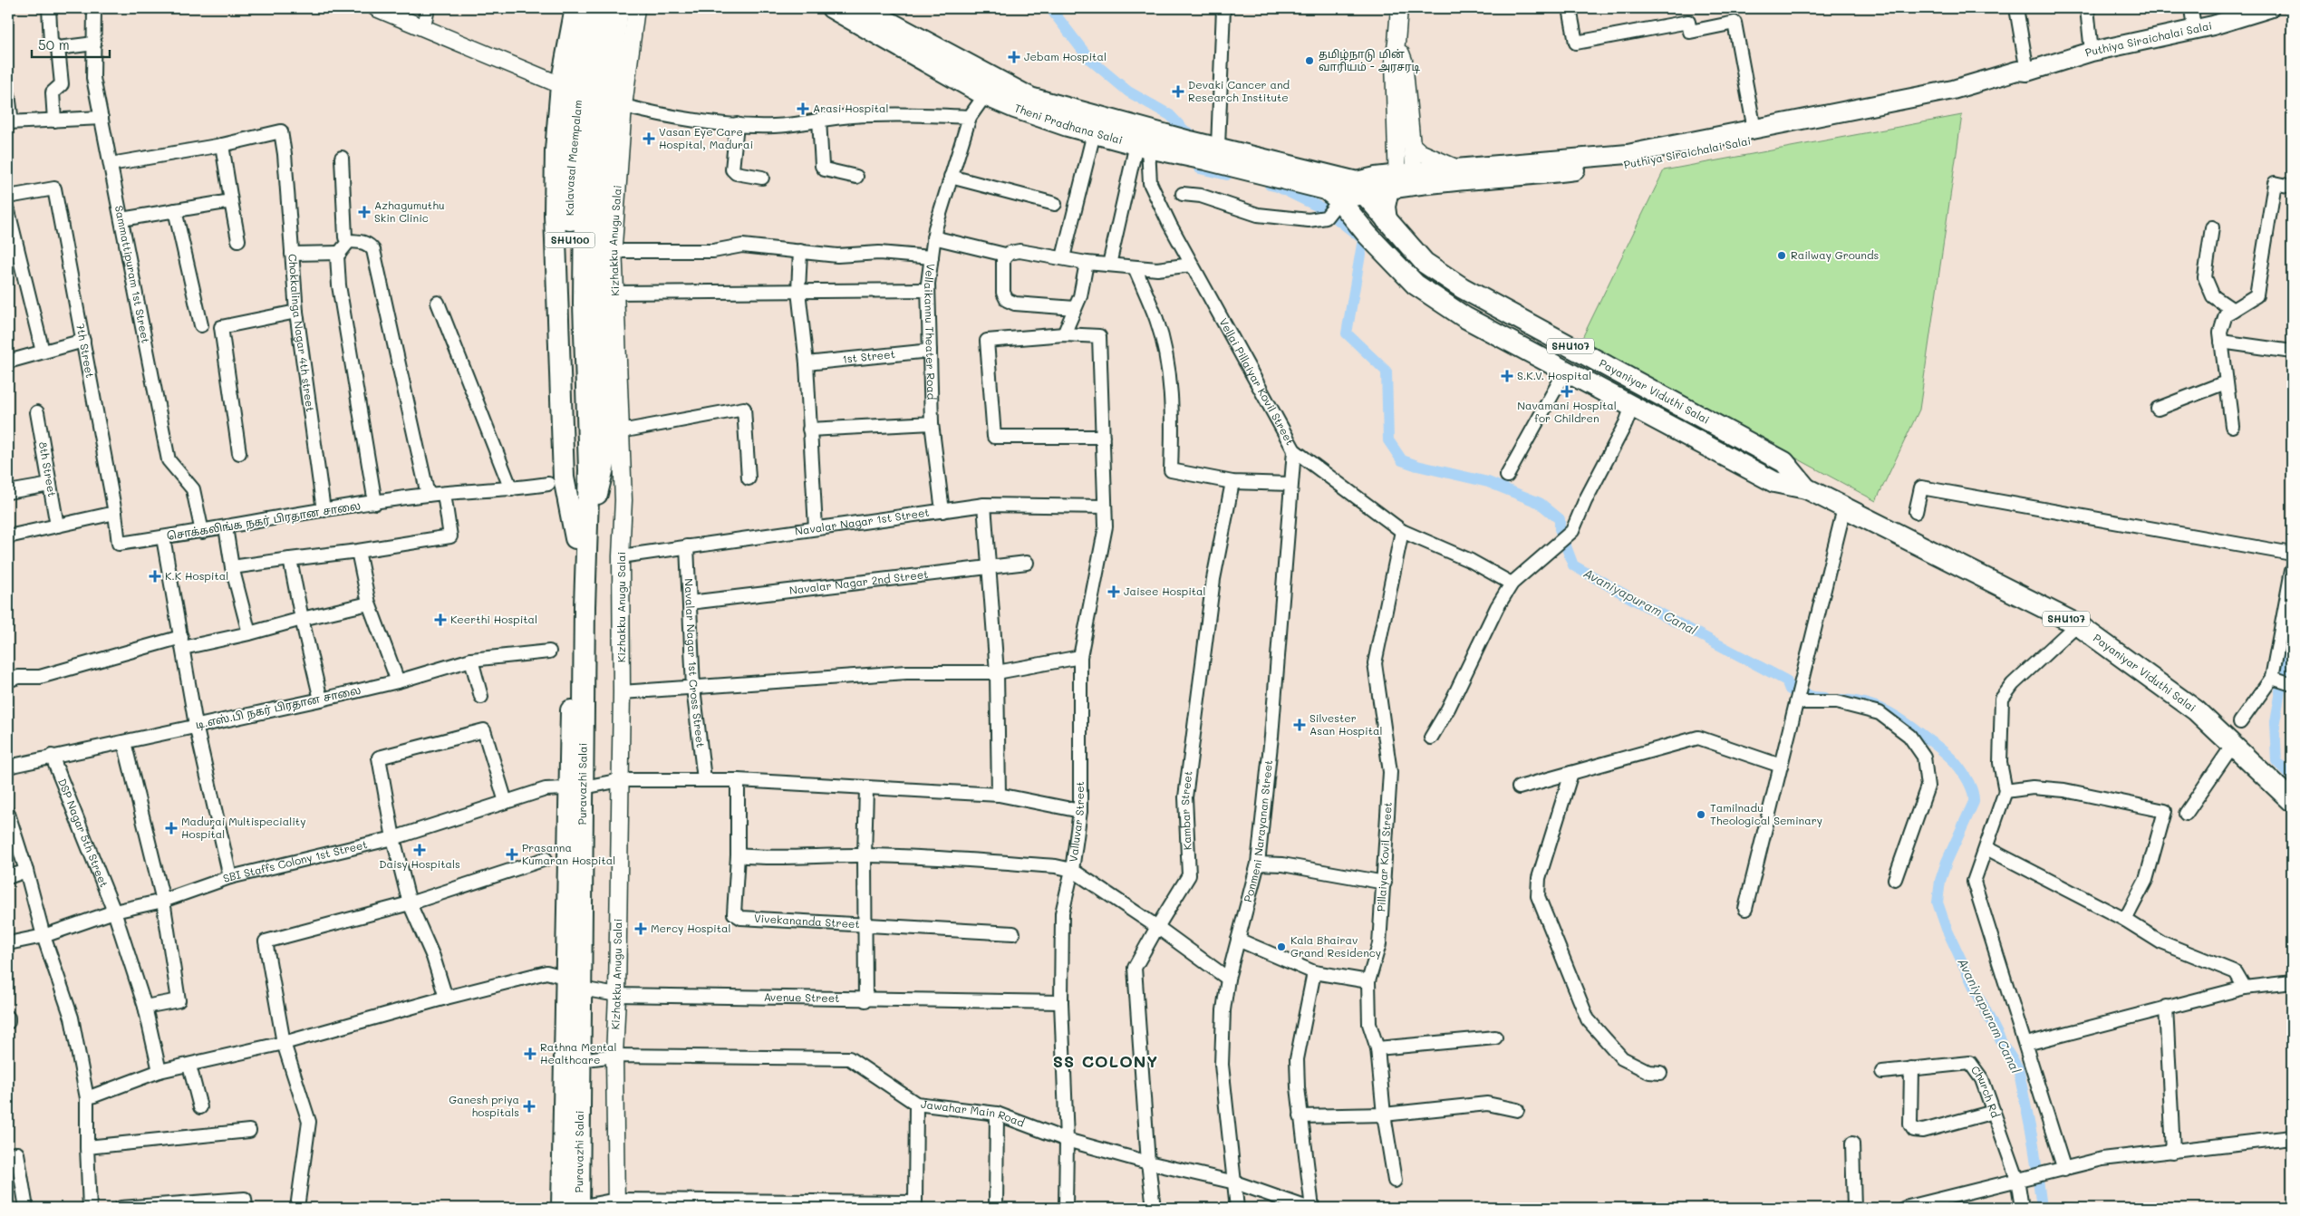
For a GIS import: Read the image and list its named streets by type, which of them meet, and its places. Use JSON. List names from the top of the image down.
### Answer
{
  "streets": {
    "main road": [
      "Puthiya Siraichalai Salai",
      "Theni Pradhana Salai",
      "Kalavasal Maempalam",
      "SHU100",
      "SHU107",
      "Payaniyar Viduthi Salai",
      "Puravazhi Salai"
    ],
    "street": [
      "Kizhakku Anugu Salai",
      "Sammattipuram 1st Street",
      "Vellaikannu Theater Road",
      "Chokkalinga Nagar 4th street",
      "7th Street",
      "1st Street",
      "Vellai Pillaiyar Kovil Street",
      "8th Street",
      "சொக்கலிங்க நகர் பிரதான சாலை",
      "Navalar Nagar 1st Street",
      "Navalar Nagar 2nd Street",
      "Navalar Nagar 1st Cross Street",
      "டி.எஸ்.பி நகர் பிரதான சாலை",
      "Kambar Street",
      "Valluvar Street",
      "Ponmeni Narayanan Street",
      "DSP Nagar 5th Street",
      "Pillaiyar Kovil Street",
      "SBI Staffs Colony 1st Street",
      "Vivekananda Street",
      "Avenue Street",
      "Church Rd",
      "Jawahar Main Road"
    ]
  },
  "crossings": [
    ["Puthiya Siraichalai Salai", "Theni Pradhana Salai"],
    ["Puthiya Siraichalai Salai", "Payaniyar Viduthi Salai"],
    ["Theni Pradhana Salai", "Vellaikannu Theater Road"],
    ["Theni Pradhana Salai", "Vellai Pillaiyar Kovil Street"],
    ["Theni Pradhana Salai", "Payaniyar Viduthi Salai"],
    ["Kalavasal Maempalam", "Puravazhi Salai"],
    ["Kizhakku Anugu Salai", "Navalar Nagar 1st Street"],
    ["Kizhakku Anugu Salai", "SBI Staffs Colony 1st Street"],
    ["Kizhakku Anugu Salai", "Avenue Street"],
    ["Kizhakku Anugu Salai", "Jawahar Main Road"],
    ["Sammattipuram 1st Street", "சொக்கலிங்க நகர் பிரதான சாலை"],
    ["Vellaikannu Theater Road", "1st Street"],
    ["Vellaikannu Theater Road", "Navalar Nagar 1st Street"],
    ["Chokkalinga Nagar 4th street", "சொக்கலிங்க நகர் பிரதான சாலை"],
    ["7th Street", "சொக்கலிங்க நகர் பிரதான சாலை"],
    ["Vellai Pillaiyar Kovil Street", "Ponmeni Narayanan Street"],
    ["Vellai Pillaiyar Kovil Street", "Pillaiyar Kovil Street"],
    ["Navalar Nagar 1st Street", "Navalar Nagar 1st Cross Street"],
    ["Navalar Nagar 1st Street", "Valluvar Street"],
    ["Navalar Nagar 2nd Street", "Navalar Nagar 1st Cross Street"],
    ["Navalar Nagar 1st Cross Street", "SBI Staffs Colony 1st Street"],
    ["டி.எஸ்.பி நகர் பிரதான சாலை", "DSP Nagar 5th Street"],
    ["Puravazhi Salai", "SBI Staffs Colony 1st Street"],
    ["Puravazhi Salai", "Avenue Street"],
    ["Puravazhi Salai", "Jawahar Main Road"],
    ["Kambar Street", "Jawahar Main Road"],
    ["Valluvar Street", "SBI Staffs Colony 1st Street"],
    ["Valluvar Street", "Avenue Street"],
    ["Valluvar Street", "Jawahar Main Road"],
    ["Ponmeni Narayanan Street", "Jawahar Main Road"],
    ["DSP Nagar 5th Street", "SBI Staffs Colony 1st Street"],
    ["SBI Staffs Colony 1st Street", "Vivekananda Street"]
  ],
  "districts": ["SS COLONY"],
  "water": ["Avaniyapuram Canal"],
  "places": {
    "health": [
      "Jebam Hospital",
      "Devaki Cancer and Research Institute",
      "Arasi Hospital",
      "Vasan Eye Care Hospital, Madurai",
      "Azhagumuthu Skin Clinic",
      "S.K.V. Hospital",
      "Navamani Hospital for Children",
      "K.K Hospital",
      "Jaisee Hospital",
      "Keerthi Hospital",
      "Silvester Asan Hospital",
      "Madurai Multispeciality Hospital",
      "Daisy Hospitals",
      "Prasanna Kumaran Hospital",
      "Mercy Hospital",
      "Rathna Mental Healthcare",
      "Ganesh priya hospitals"
    ],
    "other": [
      "தமிழ்நாடு மின் வாரியம் - அரசரடி",
      "Railway Grounds",
      "Tamilnadu Theological Seminary",
      "Kala Bhairav Grand Residency"
    ]
  },
  "scale_bar": "50 m"
}
